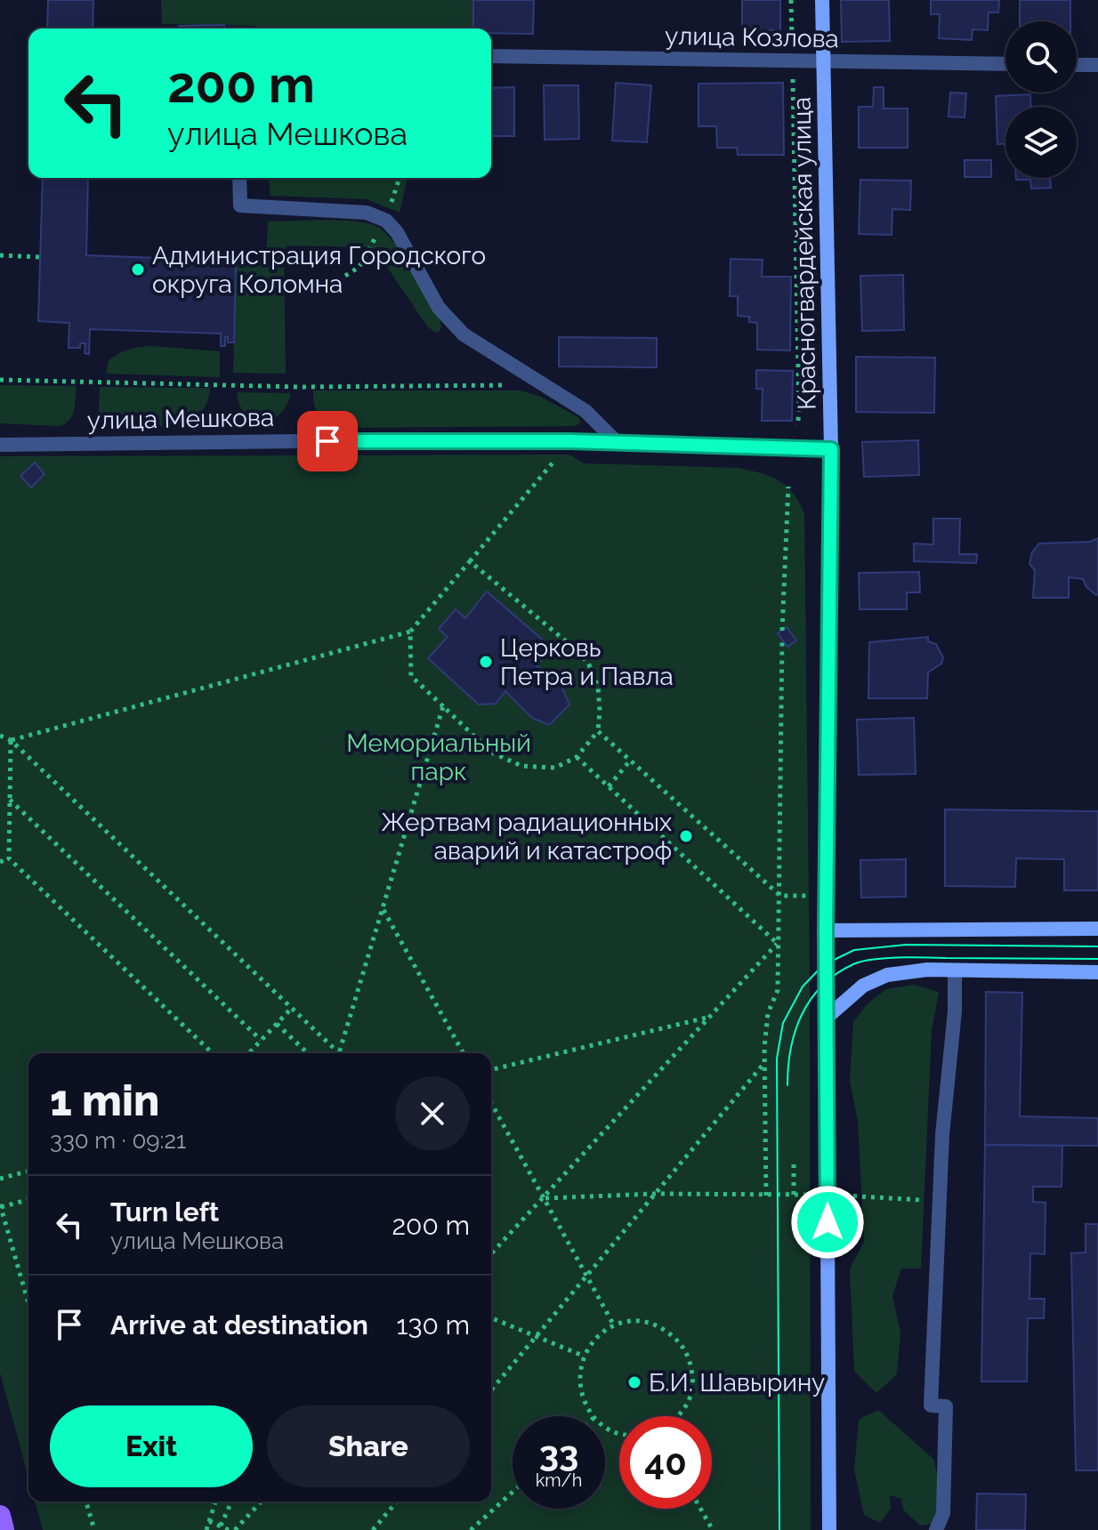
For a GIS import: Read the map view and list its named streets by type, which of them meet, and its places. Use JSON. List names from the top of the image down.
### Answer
{
  "streets": {
    "street": ["улица Козлова", "Красногвардейская улица", "улица Мешкова"]
  },
  "crossings": [
    ["улица Козлова", "Красногвардейская улица"],
    ["Красногвардейская улица", "улица Мешкова"]
  ],
  "parks": ["Мемориальный парк"],
  "places": [
    "Администрация Городского округа Коломна",
    "Церковь Петра и Павла",
    "Жертвам радиационных аварий и катастроф",
    "Б.И. Шавырину"
  ],
  "page": {
    "turn": ["200 m", "улица Мешкова"],
    "heading": ["1 min", "330 m · 09:21"],
    "list": [
      {
        "name": "Turn left",
        "note": "улица Мешкова",
        "value": "200 m"
      },
      {
        "name": "Arrive at destination",
        "value": "130 m"
      }
    ],
    "buttons": ["Exit", "Share"],
    "speed": "33 km/h",
    "limit": "40"
  }
}
